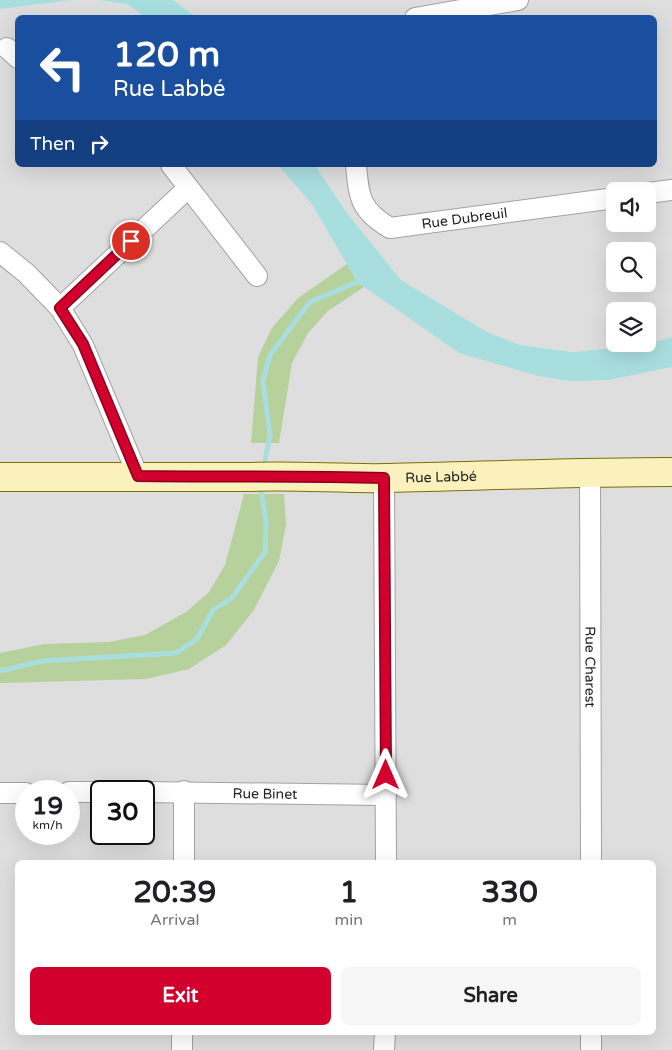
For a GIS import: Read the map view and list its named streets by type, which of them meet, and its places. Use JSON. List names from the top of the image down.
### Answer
{
  "streets": {
    "street": [
      "Rue Dubreuil",
      "Rue Labbé",
      "Rue Charest",
      "Rue Binet"
    ]
  },
  "crossings": [
    ["Rue Labbé", "Rue Charest"]
  ],
  "page": {
    "turn": ["120 m", "Rue Labbé"],
    "then": "Then",
    "speed": "19 km/h",
    "limit": "30",
    "eta": [
      "20:39",
      "Arrival",
      "1",
      "min",
      "330",
      "m"
    ],
    "buttons": ["Exit", "Share"]
  }
}
